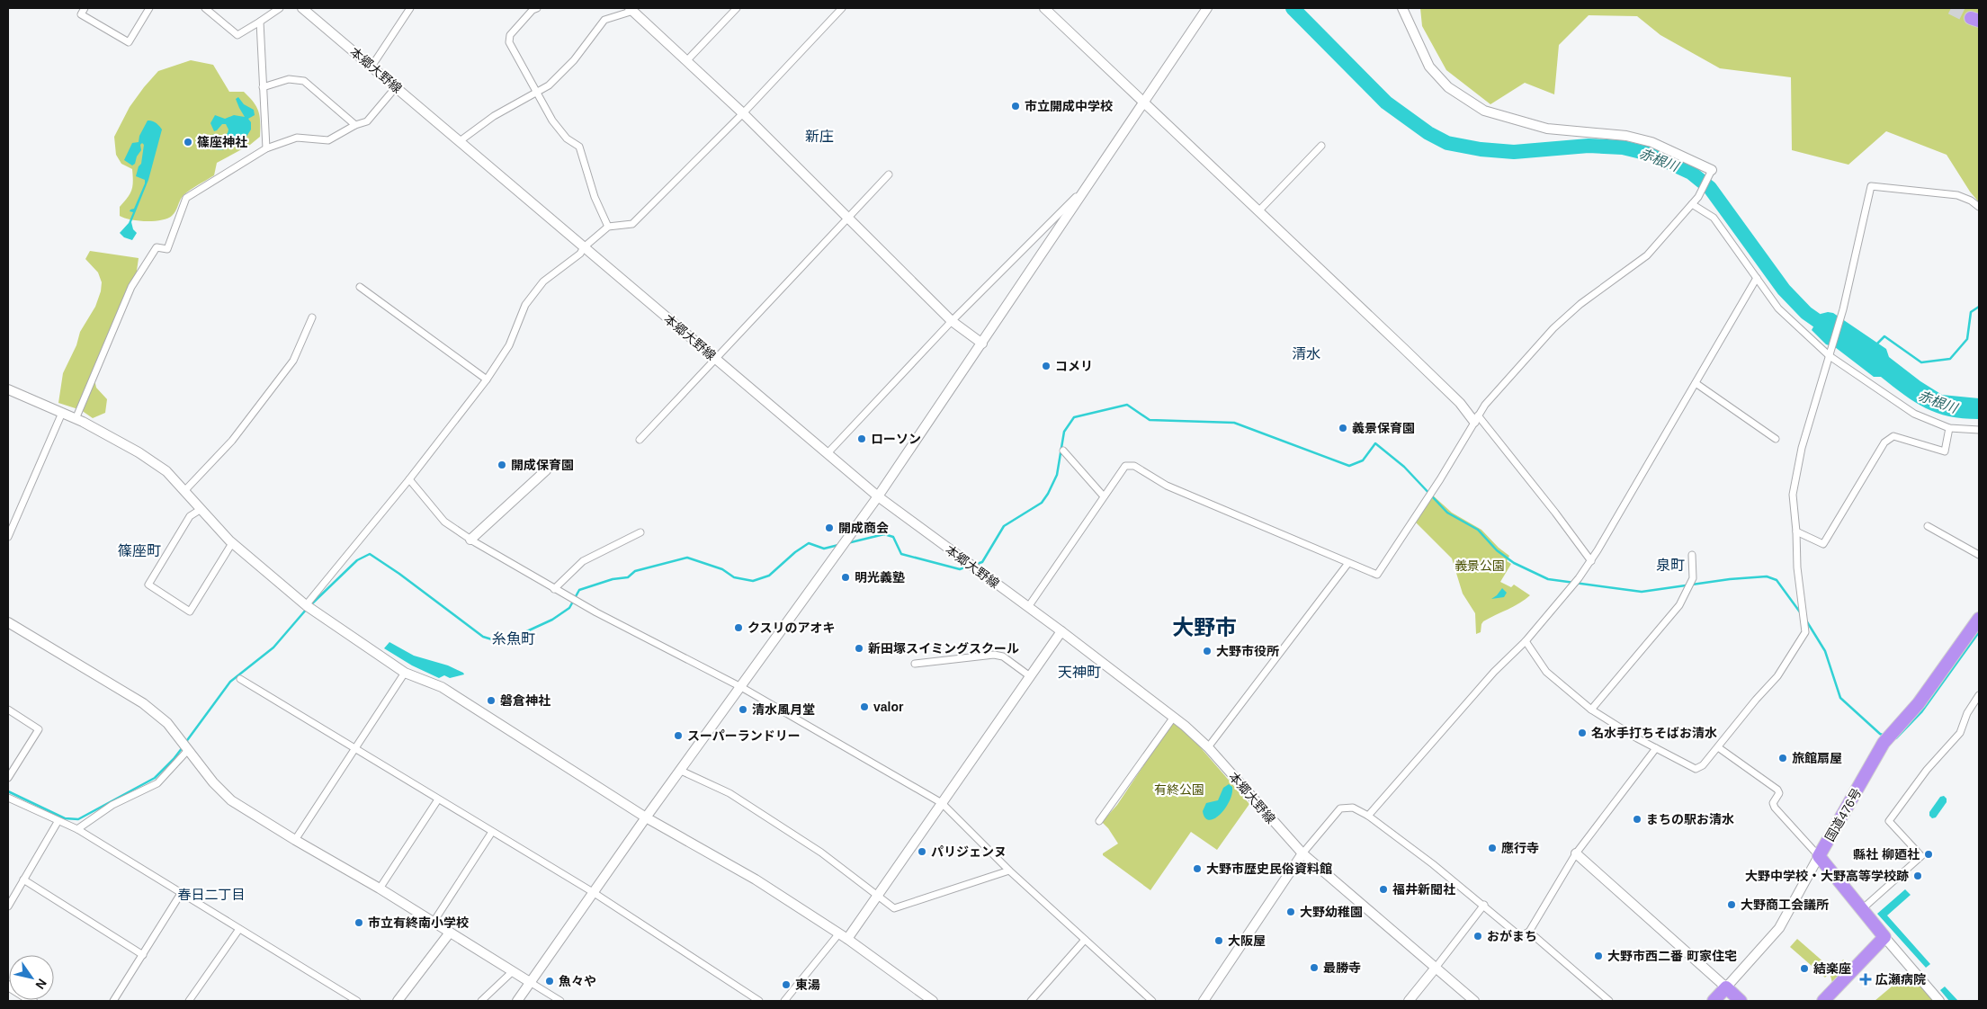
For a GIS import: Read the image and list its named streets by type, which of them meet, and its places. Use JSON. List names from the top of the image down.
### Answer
{
  "streets": {
    "highway": ["国道476号"],
    "street": ["本郷大野線"]
  },
  "districts": [
    "新庄",
    "清水",
    "篠座町",
    "泉町",
    "大野市",
    "糸魚町",
    "天神町",
    "春日二丁目"
  ],
  "water": ["赤根川"],
  "parks": ["義景公園", "有終公園"],
  "places": {
    "other": [
      "市立開成中学校",
      "篠座神社",
      "コメリ",
      "義景保育園",
      "ローソン",
      "開成保育園",
      "開成商会",
      "明光義塾",
      "クスリのアオキ",
      "新田塚スイミングスクール",
      "大野市役所",
      "磐倉神社",
      "valor",
      "清水風月堂",
      "名水手打ちそばお清水",
      "スーパーランドリー",
      "旅館扇屋",
      "まちの駅お清水",
      "應行寺",
      "パリジェンヌ",
      "縣社 柳廼社",
      "大野市歴史民俗資料館",
      "大野中学校・大野高等学校跡",
      "福井新聞社",
      "大野商工会議所",
      "大野幼稚園",
      "市立有終南小学校",
      "おがまち",
      "大阪屋",
      "大野市西二番 町家住宅",
      "最勝寺",
      "結楽座",
      "魚々や",
      "東湯"
    ],
    "health": ["広瀬病院"]
  },
  "north": "bottom right"
}
